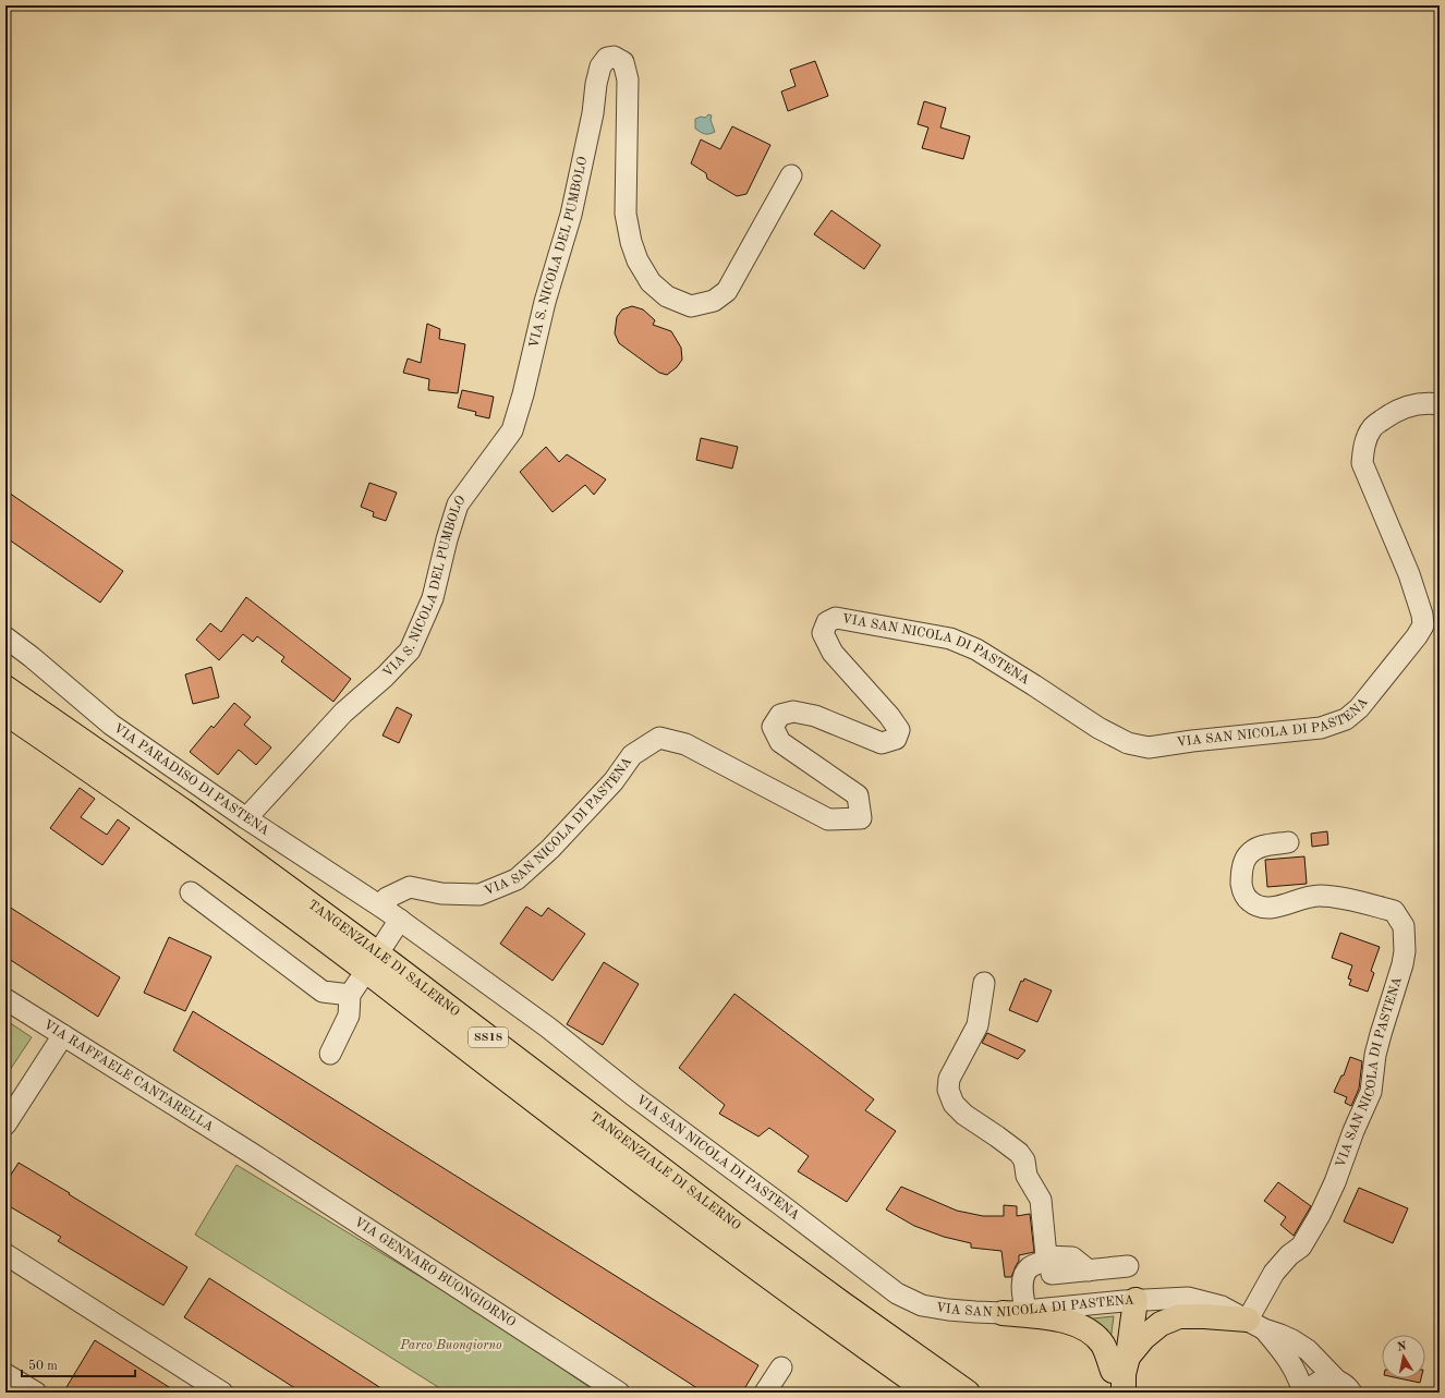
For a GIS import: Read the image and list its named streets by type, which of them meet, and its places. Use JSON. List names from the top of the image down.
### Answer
{
  "streets": {
    "highway": ["TANGENZIALE DI SALERNO", "SS18"],
    "street": [
      "VIA S. NICOLA DEL PUMBOLO",
      "VIA SAN NICOLA DI PASTENA",
      "VIA PARADISO DI PASTENA",
      "VIA RAFFAELE CANTARELLA",
      "VIA GENNARO BUONGIORNO"
    ]
  },
  "crossings": [
    ["VIA S. NICOLA DEL PUMBOLO", "VIA PARADISO DI PASTENA"],
    ["VIA SAN NICOLA DI PASTENA", "VIA PARADISO DI PASTENA"],
    ["VIA RAFFAELE CANTARELLA", "VIA GENNARO BUONGIORNO"]
  ],
  "parks": ["Parco Buongiorno"],
  "scale_bar": "50 m",
  "north": "top"
}
